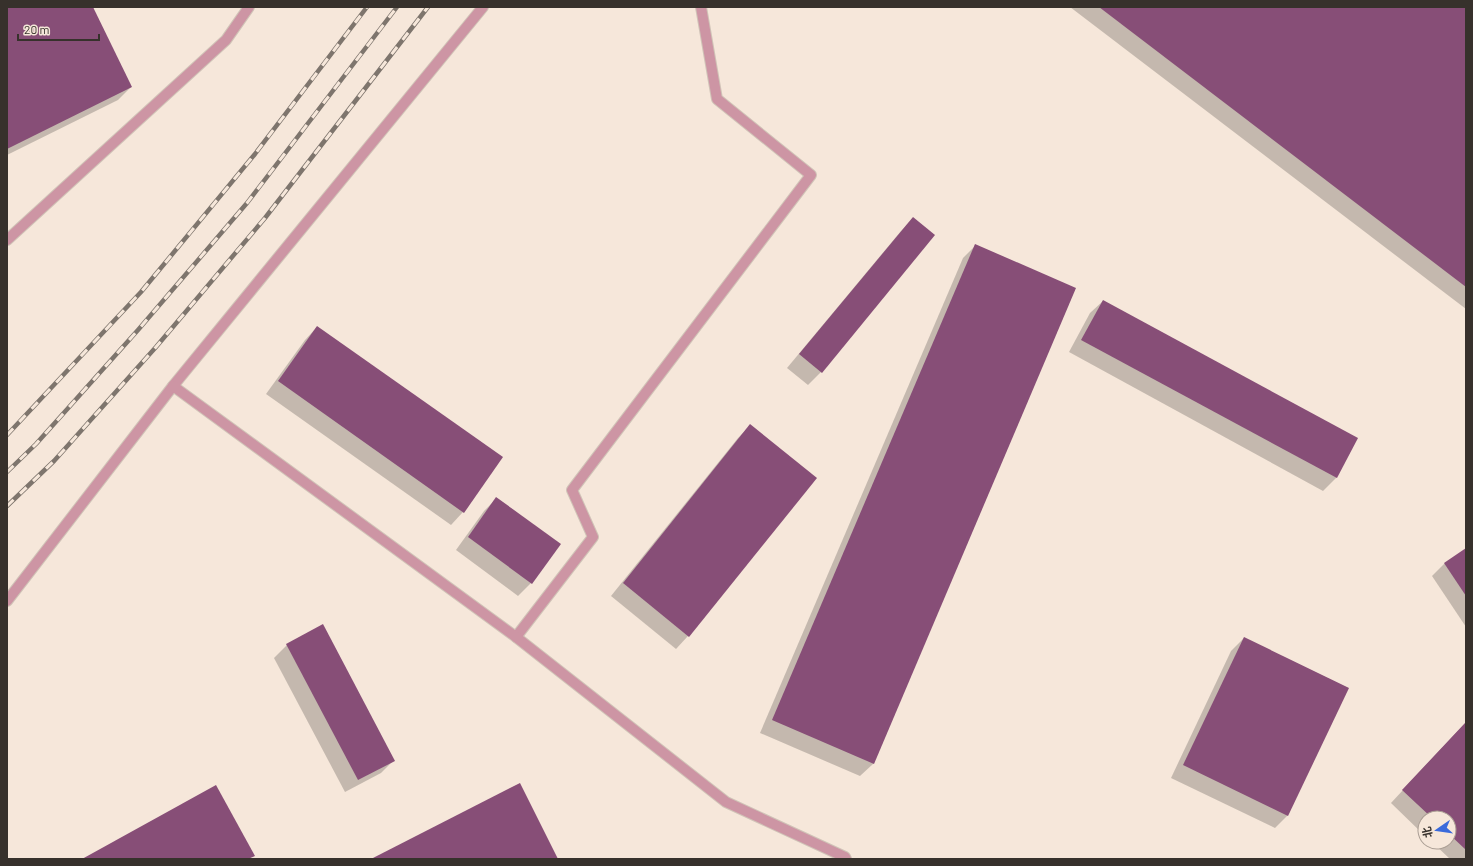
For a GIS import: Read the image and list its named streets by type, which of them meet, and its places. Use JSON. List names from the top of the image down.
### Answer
{
  "scale_bar": "20 m",
  "north": "left"
}
